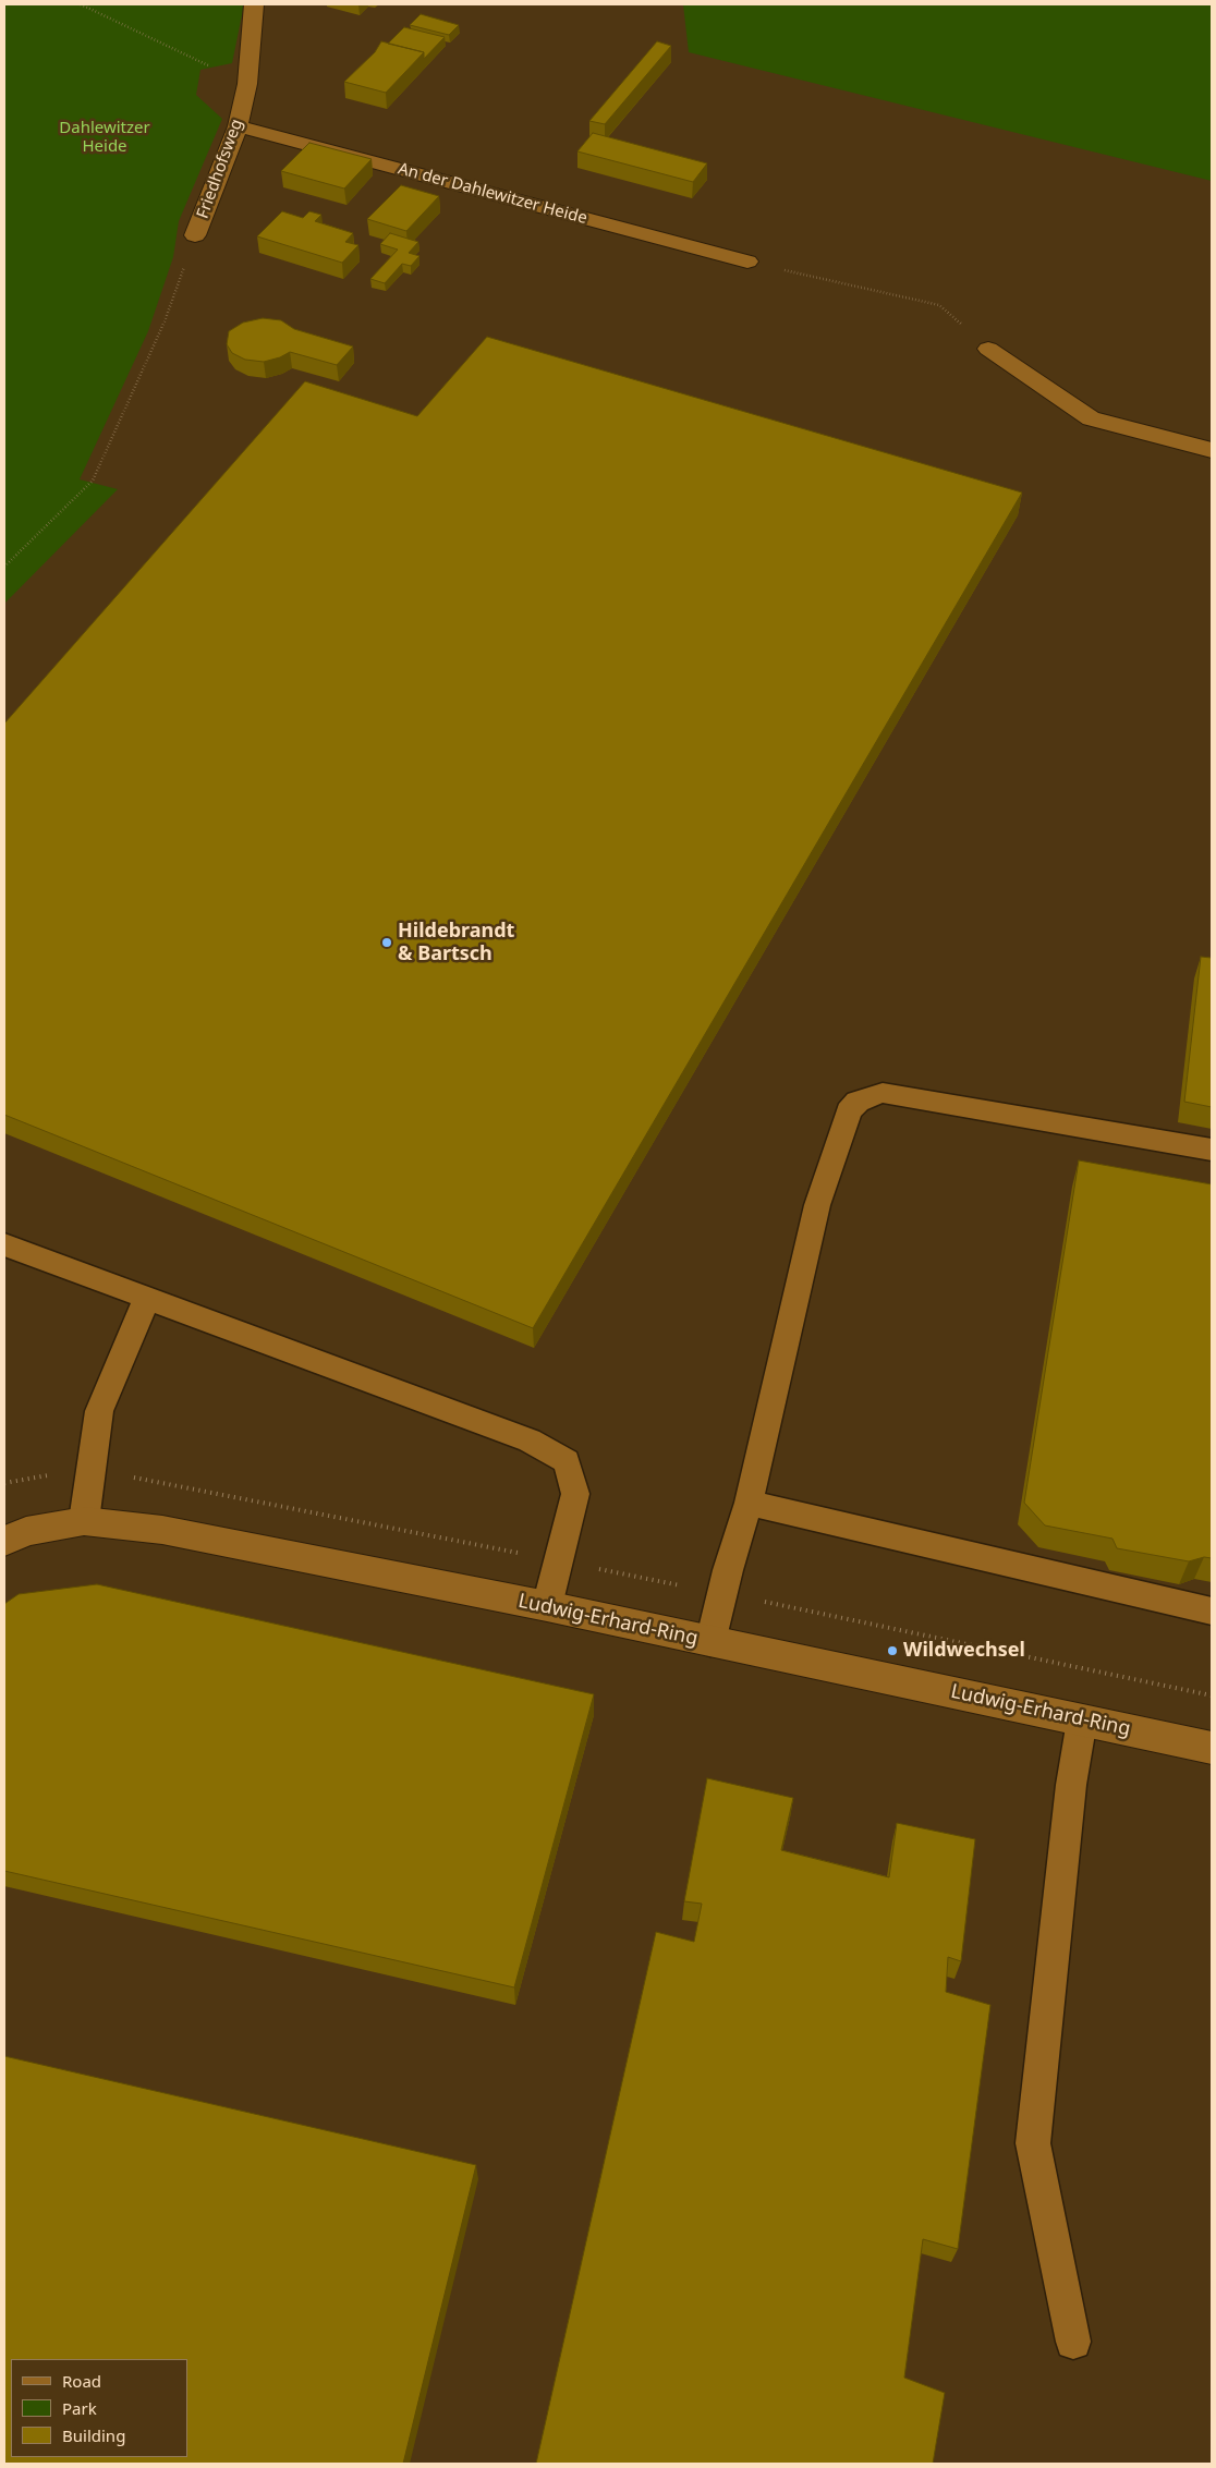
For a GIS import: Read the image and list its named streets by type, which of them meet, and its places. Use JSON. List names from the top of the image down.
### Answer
{
  "streets": {
    "street": ["Friedhofsweg", "An der Dahlewitzer Heide", "Ludwig-Erhard-Ring"]
  },
  "crossings": [
    ["Friedhofsweg", "An der Dahlewitzer Heide"]
  ],
  "parks": ["Dahlewitzer Heide"],
  "places": ["Hildebrandt & Bartsch", "Wildwechsel"],
  "legend": ["Road", "Park", "Building"]
}
